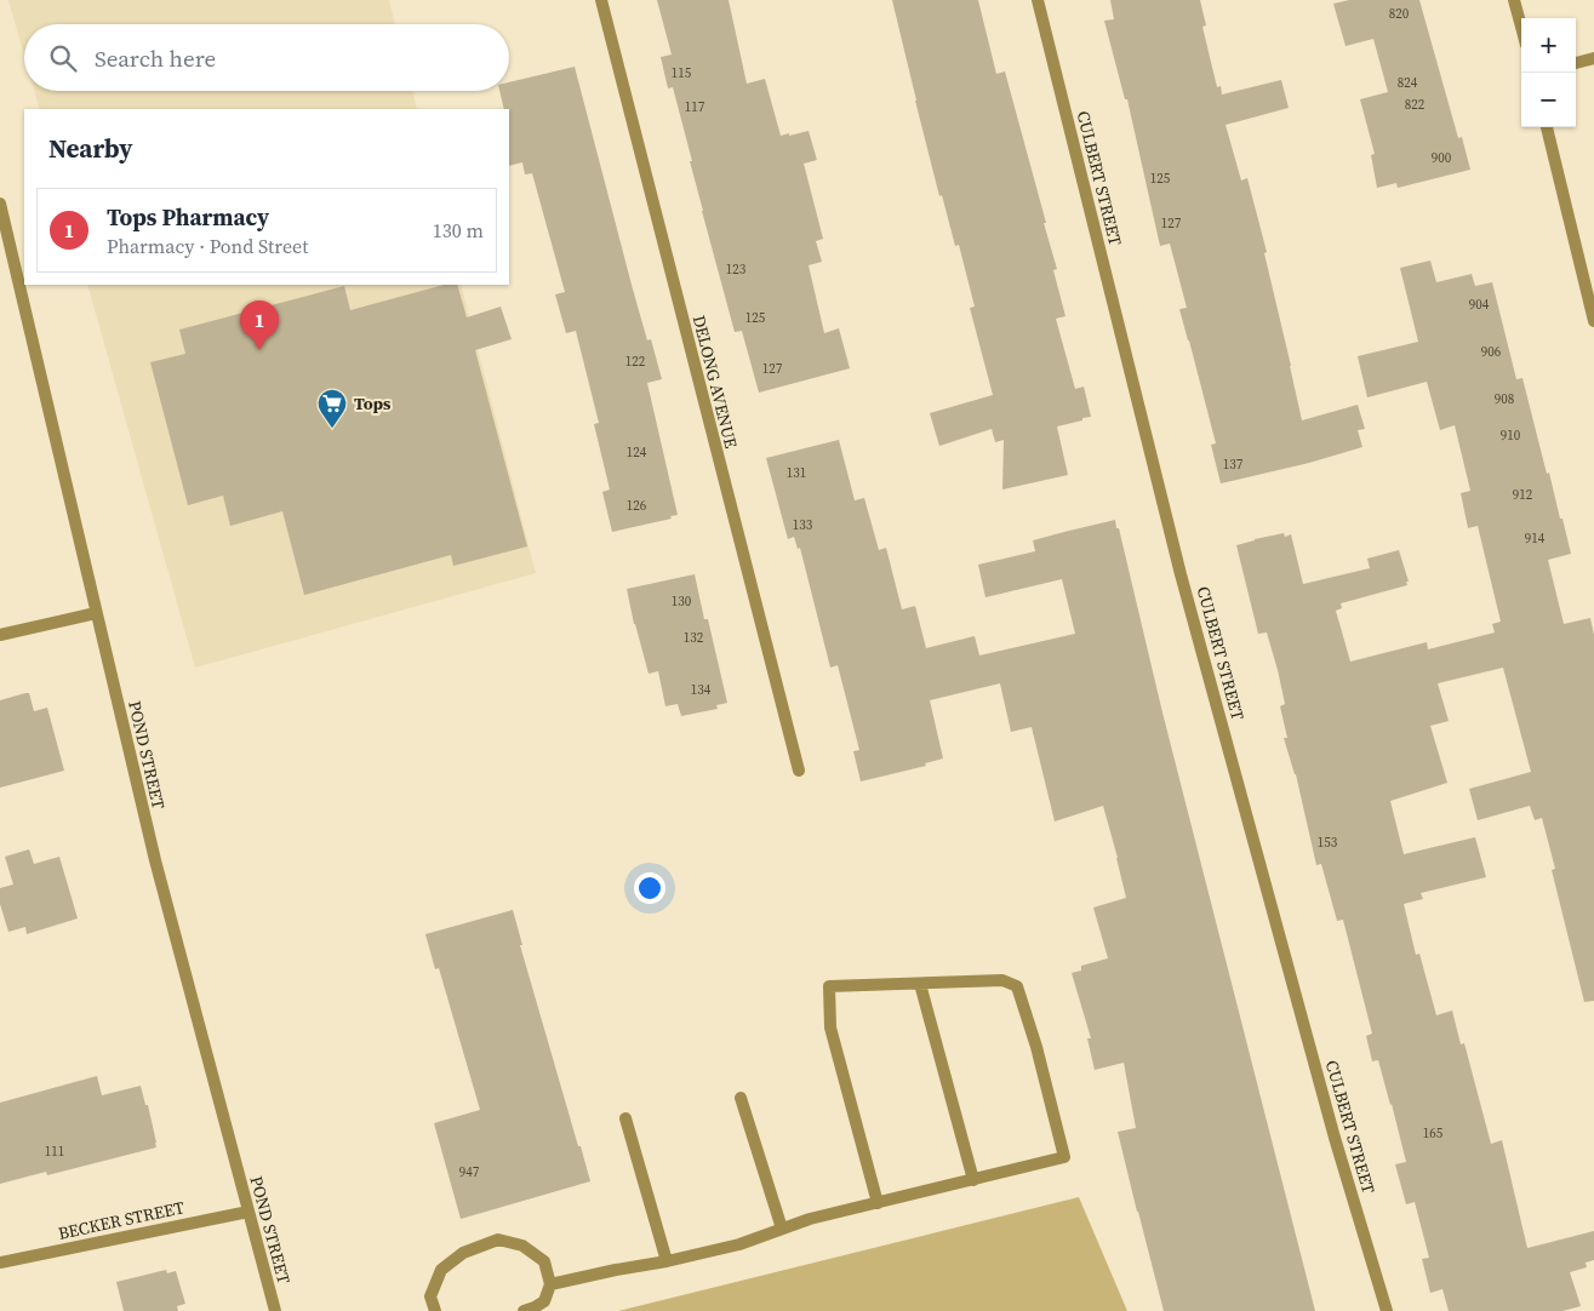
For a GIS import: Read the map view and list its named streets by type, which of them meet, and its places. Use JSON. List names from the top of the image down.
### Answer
{
  "streets": {
    "street": [
      "CULBERT STREET",
      "DELONG AVENUE",
      "POND STREET",
      "BECKER STREET"
    ]
  },
  "crossings": [
    ["POND STREET", "BECKER STREET"]
  ],
  "places": {
    "supermarket": ["Tops"]
  },
  "house_numbers": [
    "820",
    "115",
    "824",
    "822",
    "117",
    "900",
    "125",
    "127",
    "123",
    "904",
    "125",
    "906",
    "122",
    "127",
    "908",
    "910",
    "124",
    "137",
    "131",
    "912",
    "126",
    "133",
    "914",
    "130",
    "132",
    "134",
    "153",
    "165",
    "111",
    "947"
  ],
  "page": {
    "map_buttons": ["+", "−"],
    "search": "Search here",
    "heading": "Nearby",
    "list": [
      {
        "mark": "1",
        "name": "Tops Pharmacy",
        "note": "Pharmacy · Pond Street",
        "value": "130 m"
      }
    ],
    "pins": "1"
  }
}
